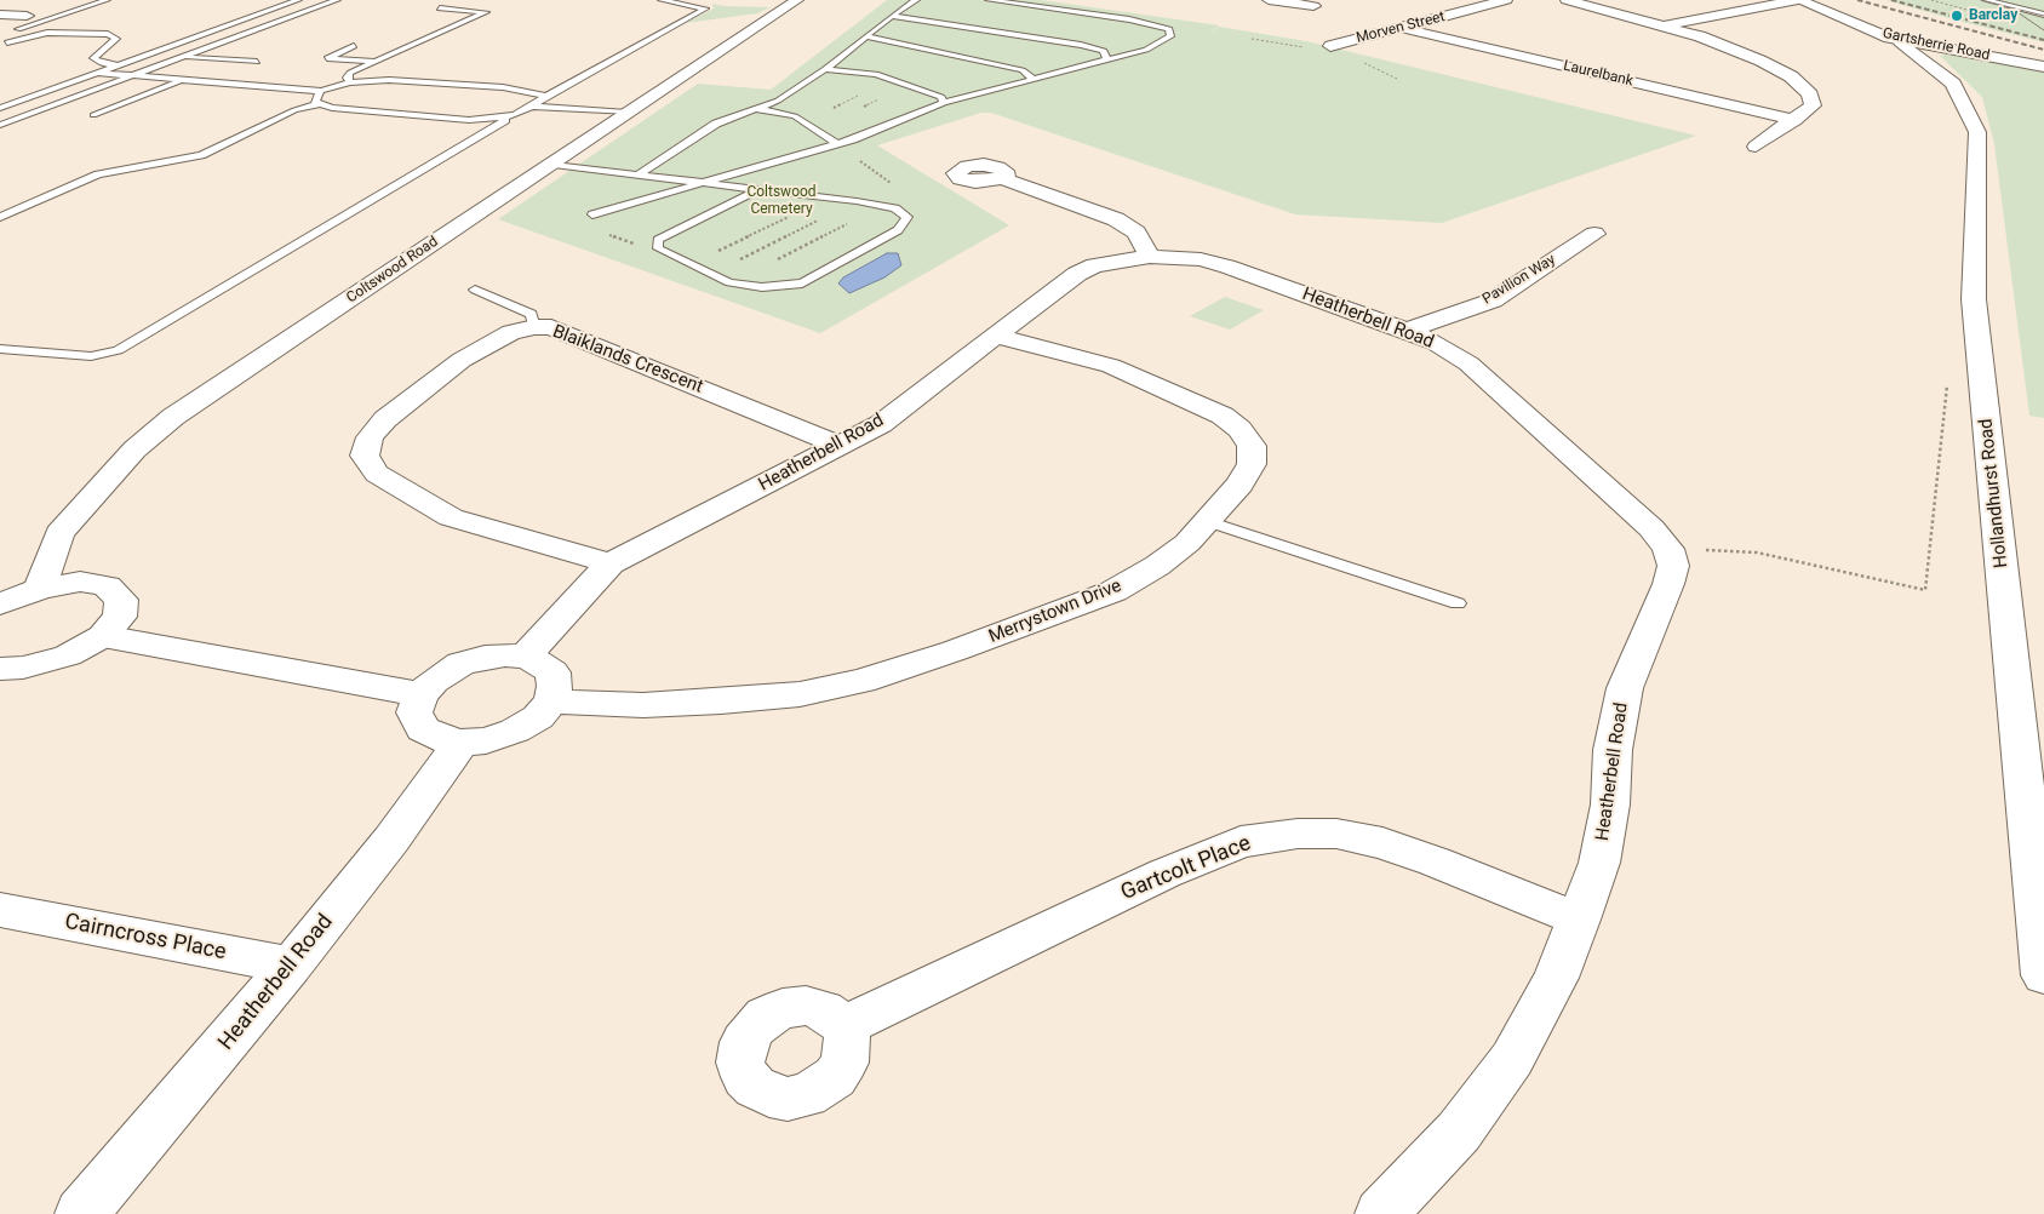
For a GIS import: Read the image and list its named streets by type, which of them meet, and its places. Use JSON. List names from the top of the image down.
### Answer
{
  "streets": {
    "street": [
      "Morven Street",
      "Gartsherrie Road",
      "Laurelbank",
      "Coltswood Road",
      "Pavilion Way",
      "Heatherbell Road",
      "Blaiklands Crescent",
      "Hollandhurst Road",
      "Merrystown Drive",
      "Gartcolt Place",
      "Cairncross Place"
    ]
  },
  "crossings": [
    ["Morven Street", "Laurelbank"],
    ["Gartsherrie Road", "Hollandhurst Road"],
    ["Pavilion Way", "Heatherbell Road"],
    ["Heatherbell Road", "Blaiklands Crescent"],
    ["Heatherbell Road", "Merrystown Drive"],
    ["Heatherbell Road", "Gartcolt Place"],
    ["Heatherbell Road", "Cairncross Place"]
  ],
  "parks": ["Coltswood Cemetery"],
  "places": ["Barclay"]
}
